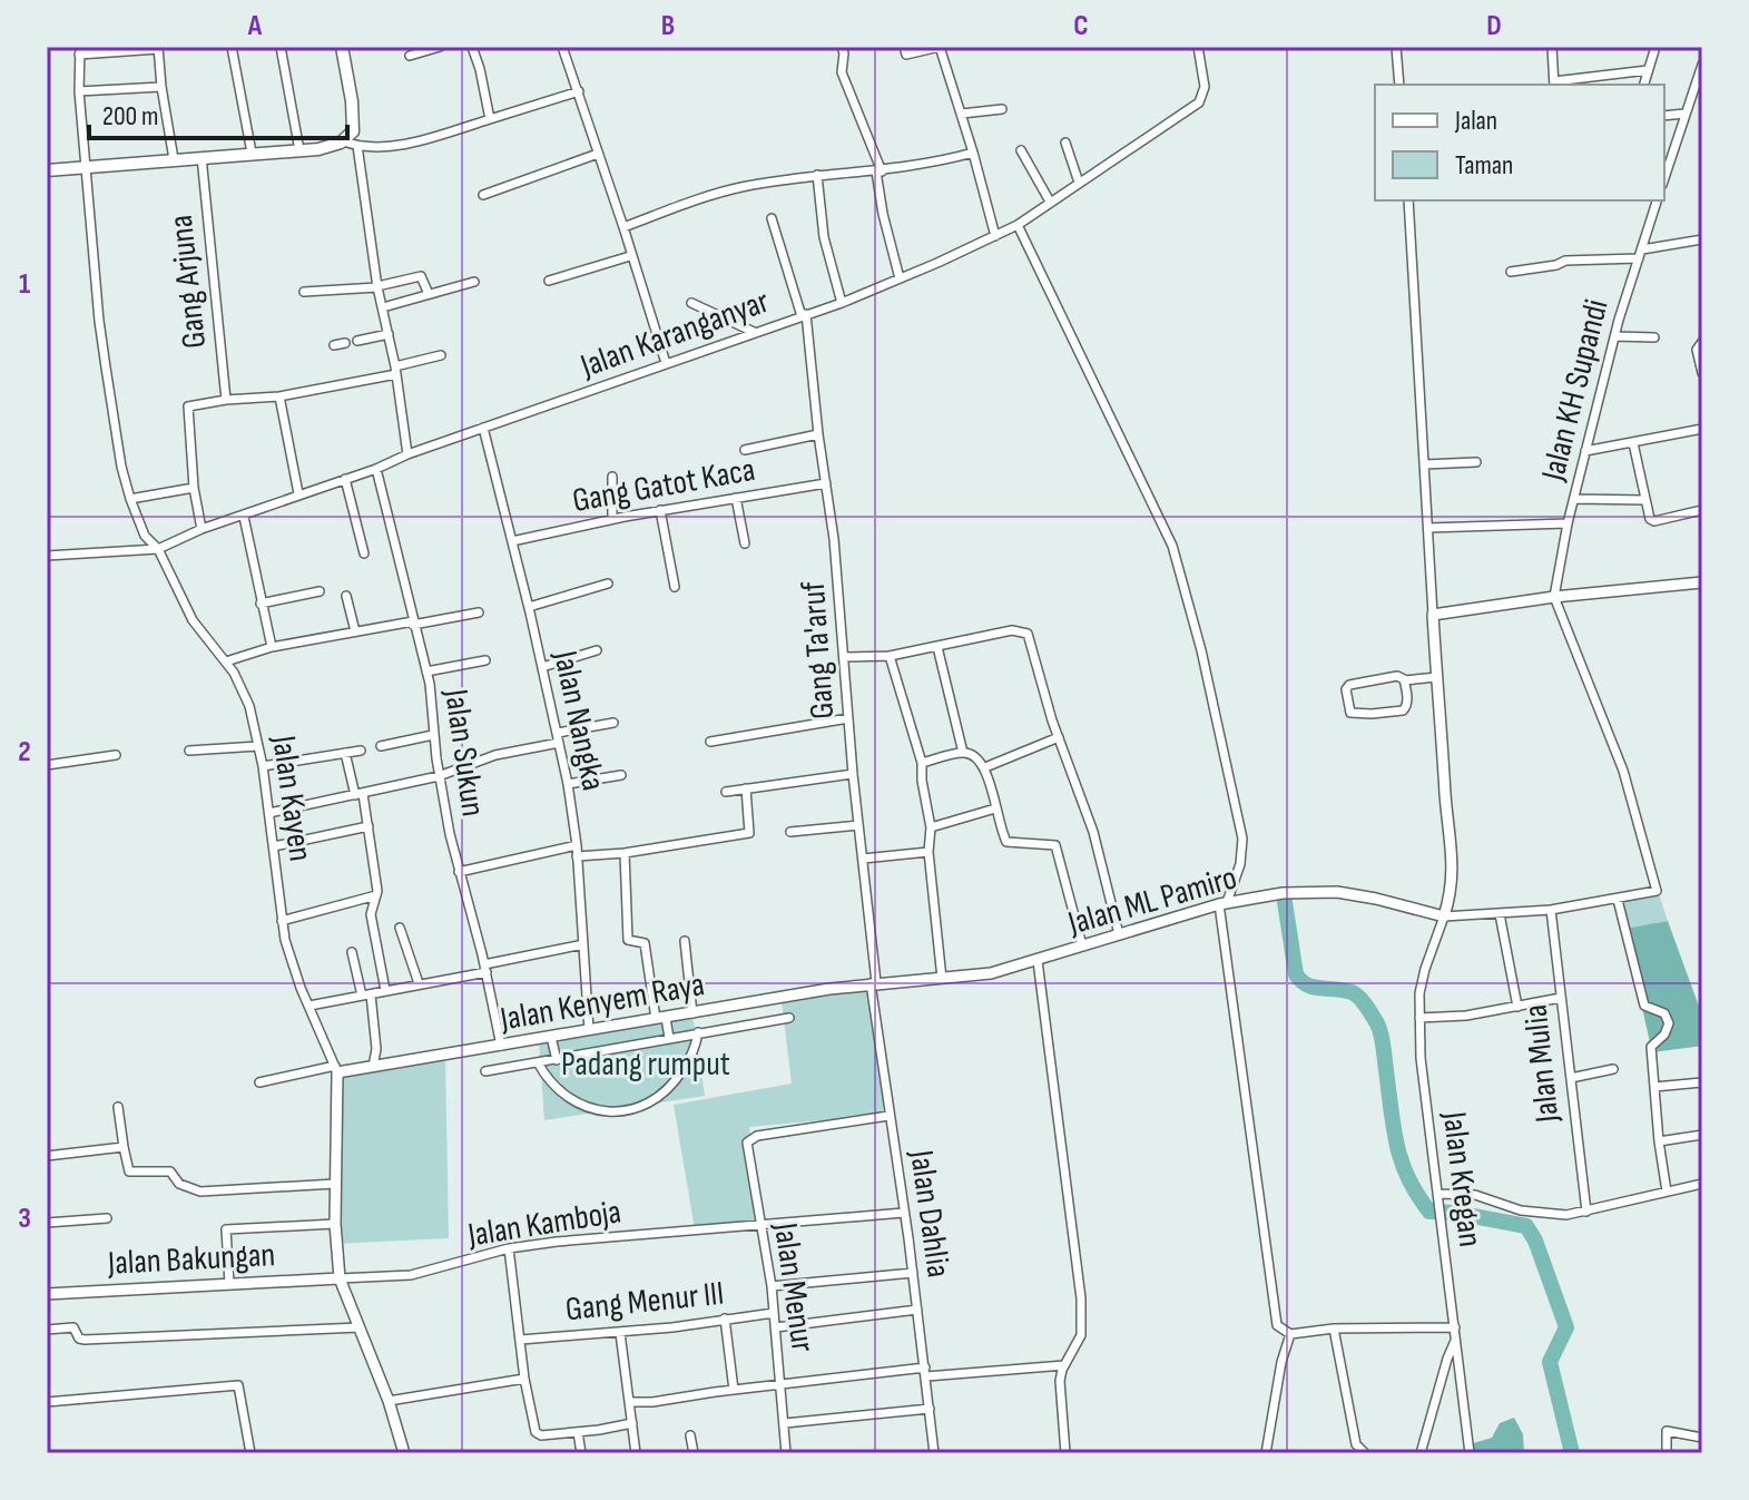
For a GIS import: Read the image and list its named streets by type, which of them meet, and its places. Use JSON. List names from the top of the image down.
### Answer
{
  "streets": {
    "street": [
      "Gang Arjuna",
      "Jalan Karanganyar",
      "Jalan KH Supandi",
      "Gang Gatot Kaca",
      "Gang Ta'aruf",
      "Jalan Nangka",
      "Jalan Sukun",
      "Jalan Kayen",
      "Jalan ML Pamiro",
      "Jalan Kenyem Raya",
      "Jalan Mulia",
      "Jalan Kregan",
      "Jalan Dahlia",
      "Jalan Kamboja",
      "Jalan Bakungan",
      "Jalan Menur",
      "Gang Menur III"
    ]
  },
  "crossings": [
    ["Jalan Karanganyar", "Gang Ta'aruf"],
    ["Jalan Karanganyar", "Jalan Nangka"],
    ["Jalan Karanganyar", "Jalan Sukun"],
    ["Jalan Karanganyar", "Jalan Kayen"],
    ["Gang Gatot Kaca", "Gang Ta'aruf"],
    ["Gang Gatot Kaca", "Jalan Nangka"],
    ["Gang Ta'aruf", "Jalan ML Pamiro"],
    ["Gang Ta'aruf", "Jalan Kenyem Raya"],
    ["Gang Ta'aruf", "Jalan Dahlia"],
    ["Jalan Nangka", "Jalan Kenyem Raya"],
    ["Jalan Sukun", "Jalan Kenyem Raya"],
    ["Jalan Kayen", "Jalan Kenyem Raya"],
    ["Jalan ML Pamiro", "Jalan Kenyem Raya"],
    ["Jalan ML Pamiro", "Jalan Kregan"],
    ["Jalan ML Pamiro", "Jalan Dahlia"],
    ["Jalan Kenyem Raya", "Jalan Dahlia"],
    ["Jalan Dahlia", "Jalan Kamboja"],
    ["Jalan Dahlia", "Jalan Menur"],
    ["Jalan Kamboja", "Jalan Bakungan"],
    ["Jalan Kamboja", "Jalan Menur"],
    ["Jalan Menur", "Gang Menur III"]
  ],
  "parks": ["Padang rumput"],
  "legend": ["Jalan", "Taman"],
  "scale_bar": "200 m",
  "grid": {
    "columns": [
      "A",
      "B",
      "C",
      "D"
    ],
    "rows": ["1", "2", "3"]
  }
}
